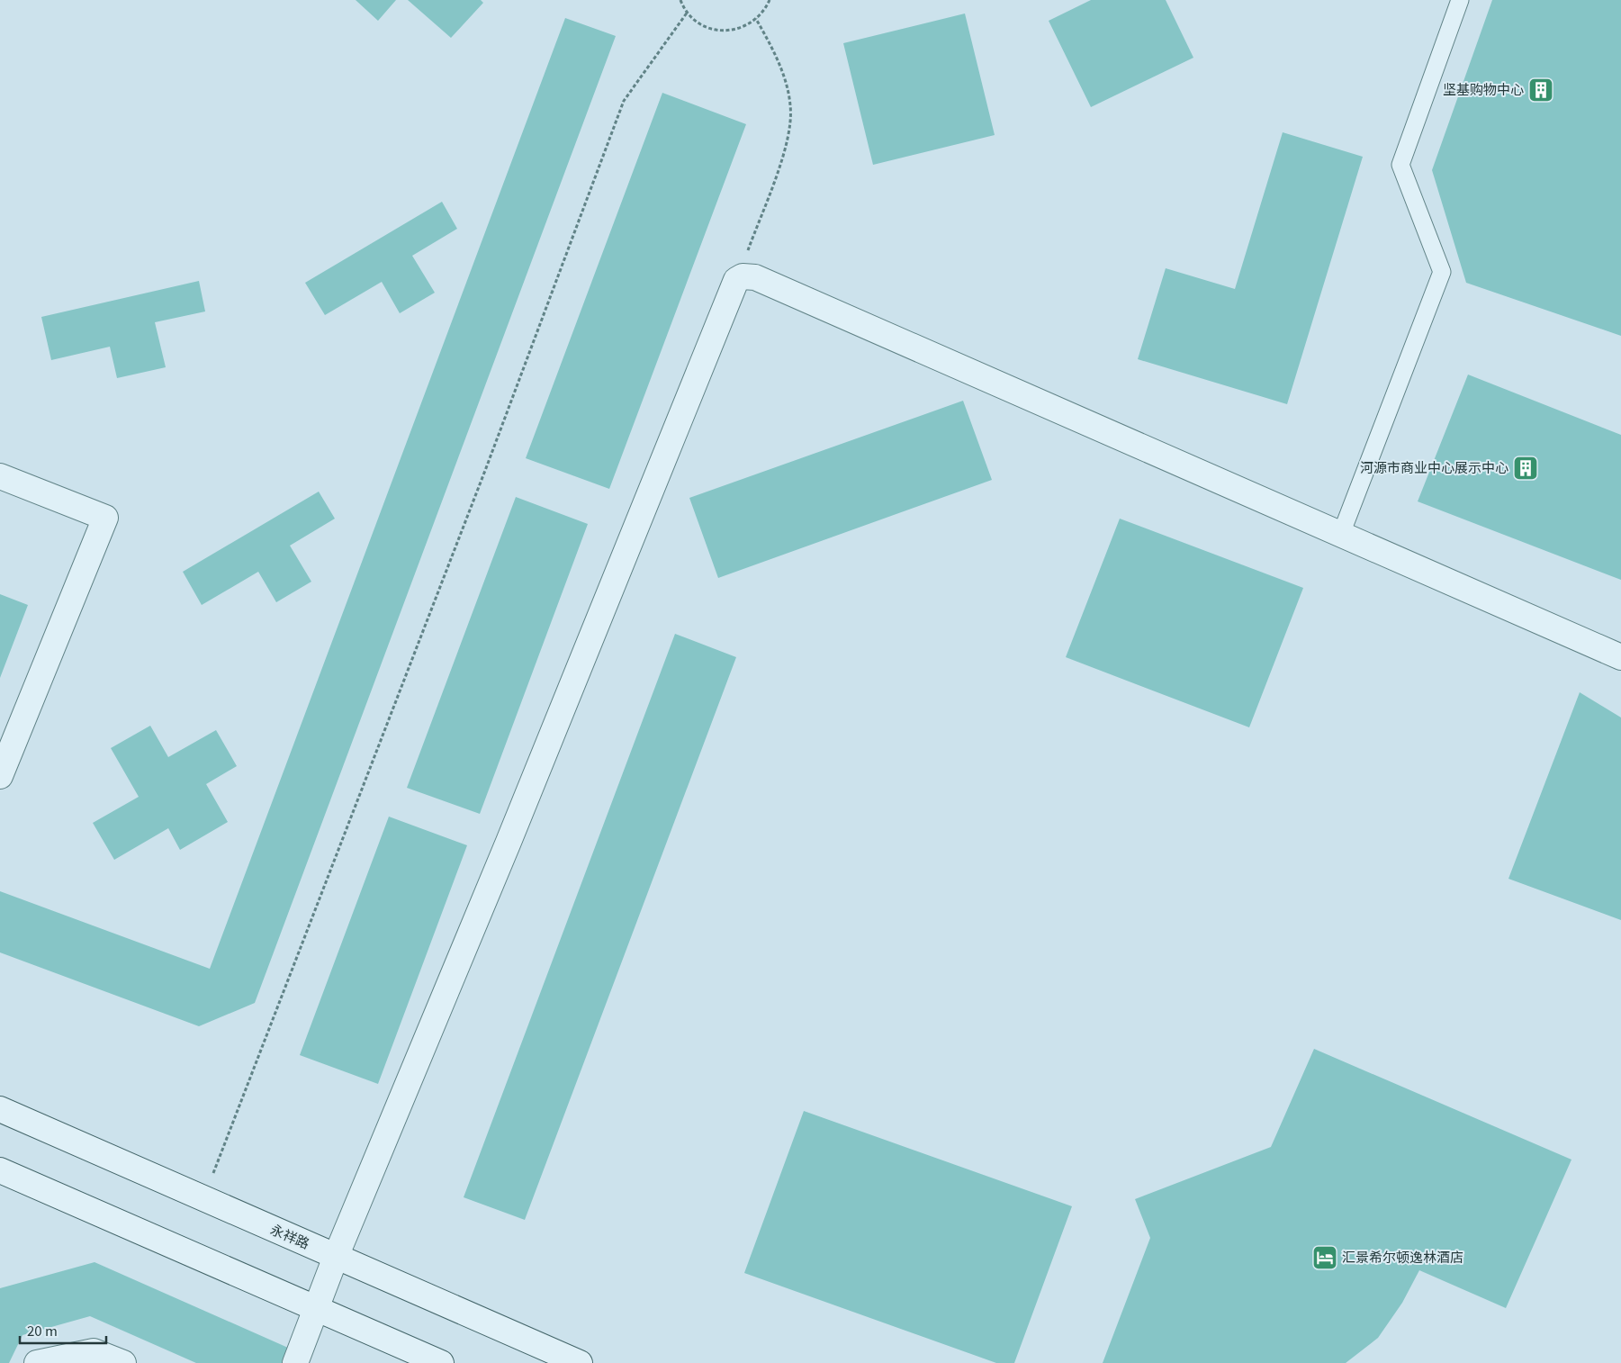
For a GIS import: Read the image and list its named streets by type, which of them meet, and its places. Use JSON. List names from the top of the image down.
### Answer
{
  "streets": {
    "street": ["永祥路"]
  },
  "places": {
    "building": ["坚基购物中心", "河源市商业中心展示中心"],
    "hotel": ["汇景希尔顿逸林酒店"]
  },
  "scale_bar": "20 m"
}
